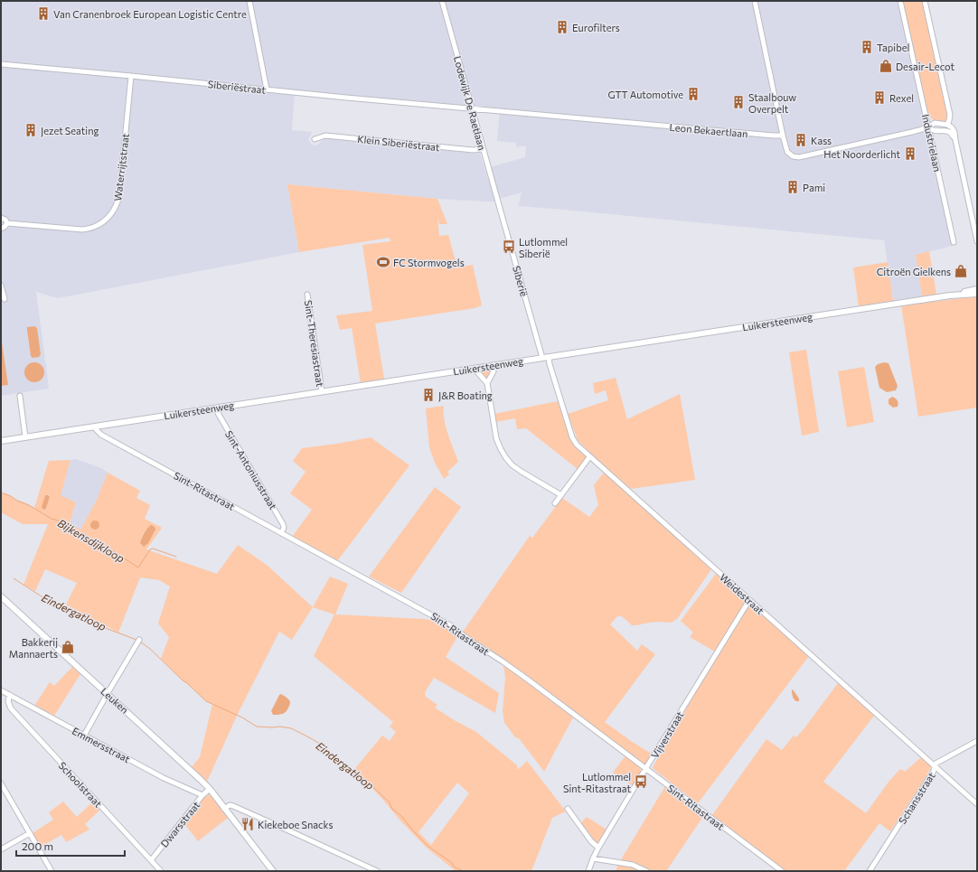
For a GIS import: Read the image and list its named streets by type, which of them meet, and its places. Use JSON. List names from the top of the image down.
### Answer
{
  "streets": {
    "main road": ["Luikersteenweg", "Leuken"],
    "street": [
      "Siberiëstraat",
      "Lodewijk De Raetlaan",
      "Leon Bekaertlaan",
      "Klein Siberiëstraat",
      "Industrielaan",
      "Waterrijtstraat",
      "Siberië",
      "Sint-Theresiastraat",
      "Sint-Antoniusstraat",
      "Sint-Ritastraat",
      "Weidestraat",
      "Vijverstraat",
      "Emmersstraat",
      "Schoolstraat",
      "Schansstraat",
      "Dwarsstraat"
    ]
  },
  "crossings": [
    ["Siberiëstraat", "Lodewijk De Raetlaan"],
    ["Siberiëstraat", "Leon Bekaertlaan"],
    ["Siberiëstraat", "Waterrijtstraat"],
    ["Lodewijk De Raetlaan", "Leon Bekaertlaan"],
    ["Lodewijk De Raetlaan", "Klein Siberiëstraat"],
    ["Lodewijk De Raetlaan", "Siberië"],
    ["Siberië", "Luikersteenweg"],
    ["Siberië", "Weidestraat"],
    ["Luikersteenweg", "Sint-Theresiastraat"],
    ["Luikersteenweg", "Sint-Antoniusstraat"],
    ["Luikersteenweg", "Sint-Ritastraat"],
    ["Luikersteenweg", "Weidestraat"],
    ["Sint-Antoniusstraat", "Sint-Ritastraat"],
    ["Sint-Ritastraat", "Vijverstraat"],
    ["Weidestraat", "Vijverstraat"],
    ["Weidestraat", "Schansstraat"],
    ["Leuken", "Dwarsstraat"],
    ["Emmersstraat", "Schoolstraat"],
    ["Emmersstraat", "Dwarsstraat"],
    ["Schoolstraat", "Dwarsstraat"]
  ],
  "water": ["Bijkensdijkloop", "Eindergatloop"],
  "places": {
    "building": [
      "Van Cranenbroek European Logistic Centre",
      "Eurofilters",
      "Tapibel",
      "GTT Automotive",
      "Rexel",
      "Staalbouw Overpelt",
      "Jezet Seating",
      "Kass",
      "Het Noorderlicht",
      "Pami",
      "J&R Boating"
    ],
    "shop": ["Desair-Lecot", "Citroën Gielkens", "Bakkerij Mannaerts"],
    "bus stop": ["Lutlommel Siberië", "Lutlommel Sint-Ritastraat"],
    "sports": ["FC Stormvogels"],
    "restaurant": ["Kiekeboe Snacks"]
  },
  "scale_bar": "200 m"
}
